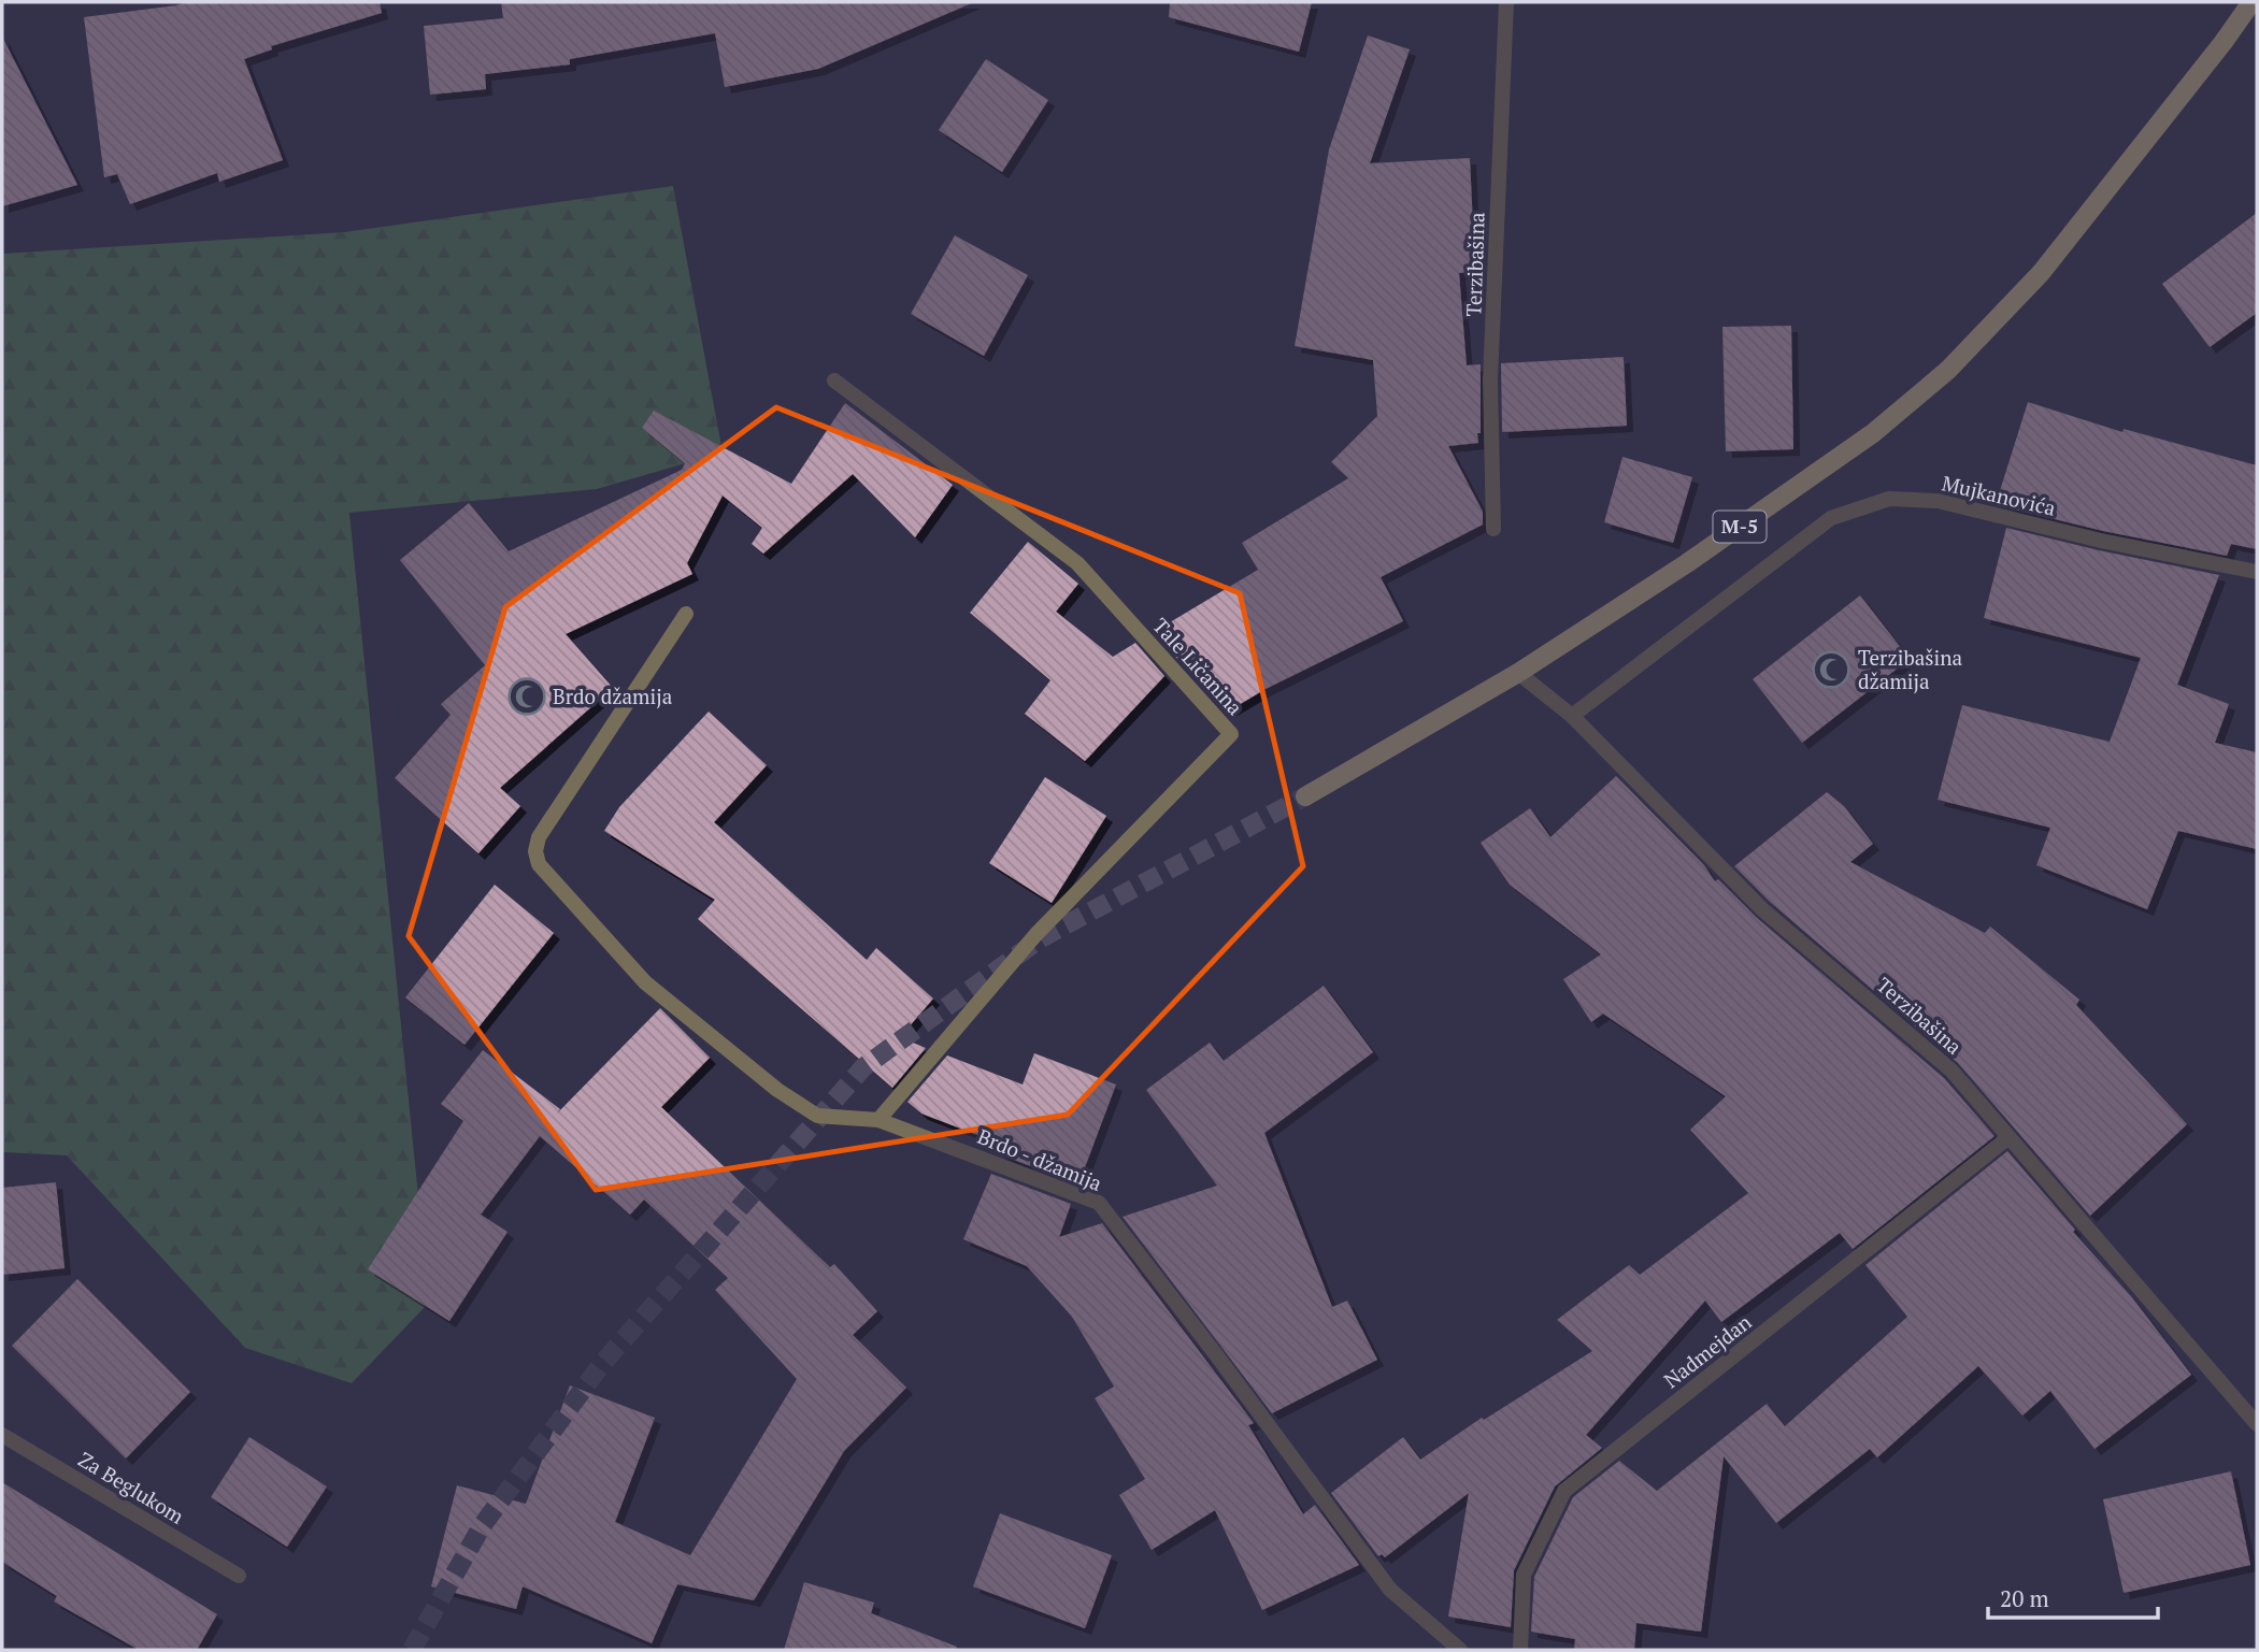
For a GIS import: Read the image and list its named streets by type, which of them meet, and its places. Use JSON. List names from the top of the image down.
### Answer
{
  "streets": {
    "main road": ["M-5"],
    "street": [
      "Terzibašina",
      "Mujkanovića",
      "Tale Ličanina",
      "Brdo - džamija",
      "Nadmejdan",
      "Za Beglukom"
    ]
  },
  "crossings": [
    ["Terzibašina", "Mujkanovića"],
    ["Terzibašina", "M-5"],
    ["Terzibašina", "Nadmejdan"],
    ["Tale Ličanina", "Brdo - džamija"]
  ],
  "places": {
    "mosque": ["Terzibašina džamija", "Brdo džamija"]
  },
  "scale_bar": "20 m"
}
